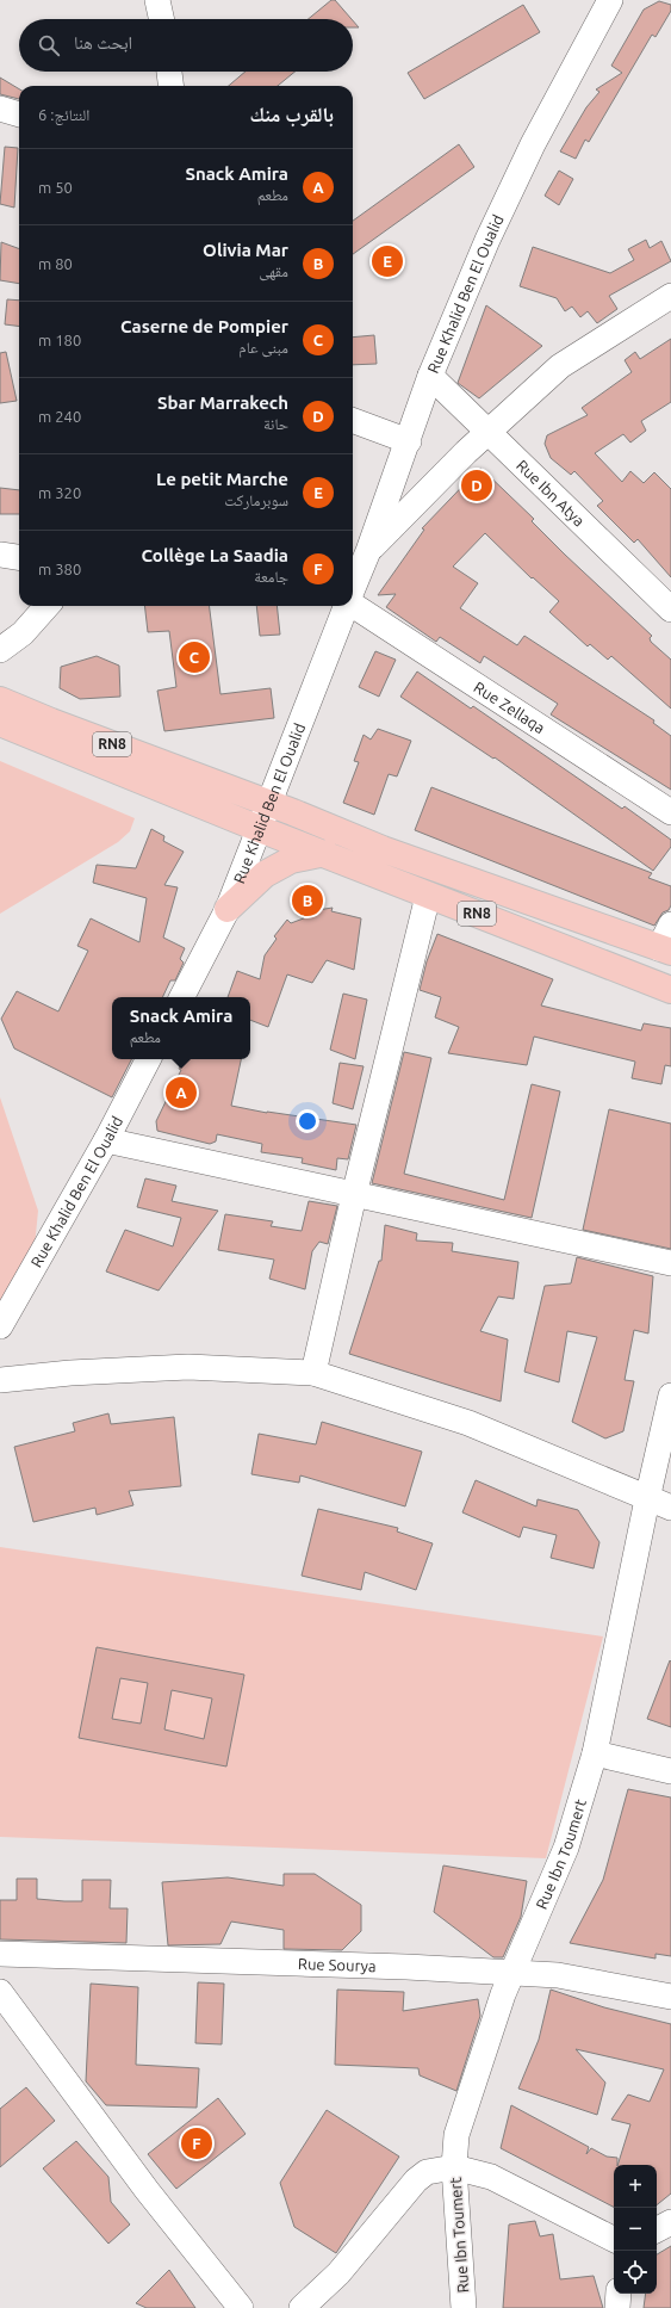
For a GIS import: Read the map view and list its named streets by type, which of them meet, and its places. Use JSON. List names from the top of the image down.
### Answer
{
  "streets": {
    "main road": ["RN8"],
    "street": [
      "Rue Khalid Ben El Oualid",
      "Rue Ibn Atya",
      "Rue Zellaqa",
      "Rue Ibn Toumert",
      "Rue Sourya"
    ]
  },
  "crossings": [
    ["Rue Khalid Ben El Oualid", "Rue Ibn Atya"],
    ["Rue Khalid Ben El Oualid", "RN8"],
    ["Rue Ibn Toumert", "Rue Sourya"]
  ],
  "page": {
    "search": "ابحث هنا",
    "heading": ["بالقرب منك", "النتائج: 6"],
    "list": [
      {
        "mark": "A",
        "name": "Snack Amira",
        "note": "مطعم",
        "value": "50 m"
      },
      {
        "mark": "B",
        "name": "Olivia Mar",
        "note": "مقهى",
        "value": "80 m"
      },
      {
        "mark": "C",
        "name": "Caserne de Pompier",
        "note": "مبنى عام",
        "value": "180 m"
      },
      {
        "mark": "D",
        "name": "Sbar Marrakech",
        "note": "حانة",
        "value": "240 m"
      },
      {
        "mark": "E",
        "name": "Le petit Marche",
        "note": "سوبرماركت",
        "value": "320 m"
      },
      {
        "mark": "F",
        "name": "Collège La Saadia",
        "note": "جامعة",
        "value": "380 m"
      }
    ],
    "pins": [
      "E",
      "D",
      "C",
      "B",
      "A",
      "F"
    ],
    "popup": ["Snack Amira", "مطعم"],
    "map_buttons": ["+", "−"]
  }
}
